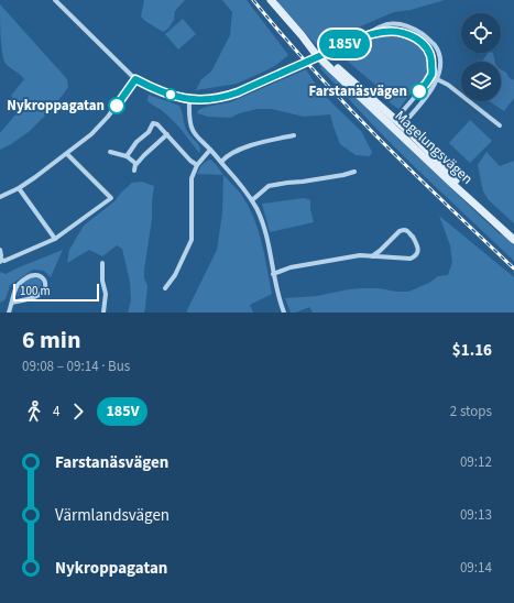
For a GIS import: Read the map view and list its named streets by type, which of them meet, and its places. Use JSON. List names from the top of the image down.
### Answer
{
  "streets": {
    "main road": ["Magelungsvägen"]
  },
  "places": ["Farstanäsvägen", "Nykroppagatan"],
  "lines": ["bus line 185V"],
  "scale_bar": "100 m",
  "page": {
    "on_map": "185V",
    "scale": "100 m",
    "heading": ["6 min", "09:08 – 09:14 · Bus", "$1.16"],
    "legs": ["4", "185V", "2 stops"],
    "list": [
      {
        "name": "Farstanäsvägen",
        "value": "09:12"
      },
      {
        "name": "Värmlandsvägen",
        "value": "09:13"
      },
      {
        "name": "Nykroppagatan",
        "value": "09:14"
      }
    ]
  }
}
